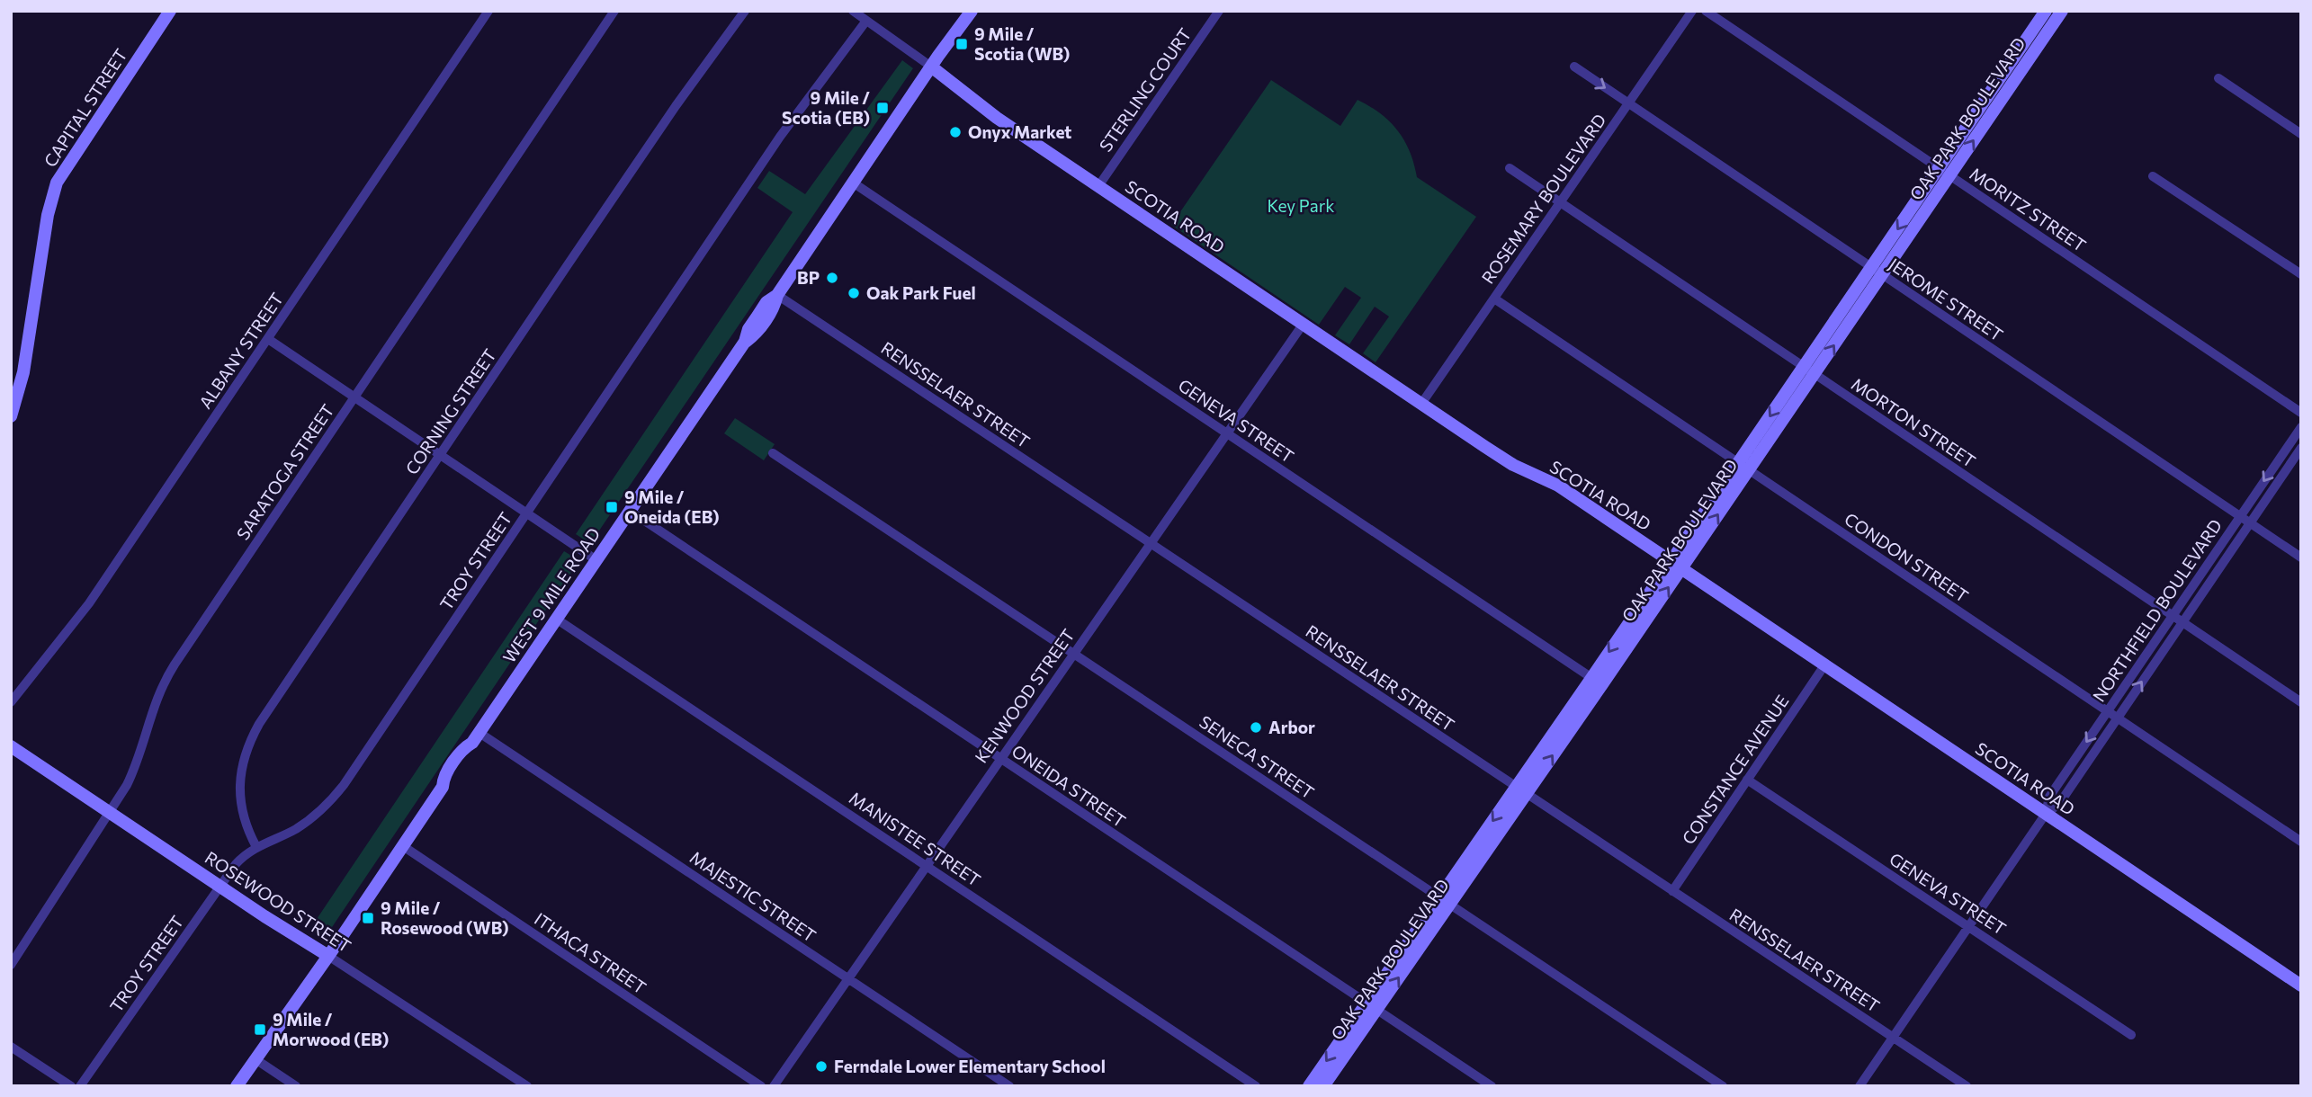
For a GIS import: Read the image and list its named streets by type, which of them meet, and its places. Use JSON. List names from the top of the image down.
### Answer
{
  "streets": {
    "street": [
      "STERLING COURT",
      "CAPITAL STREET",
      "OAK PARK BOULEVARD",
      "ROSEMARY BOULEVARD",
      "MORITZ STREET",
      "SCOTIA ROAD",
      "JEROME STREET",
      "ALBANY STREET",
      "RENSSELAER STREET",
      "CORNING STREET",
      "GENEVA STREET",
      "MORTON STREET",
      "SARATOGA STREET",
      "CONDON STREET",
      "TROY STREET",
      "WEST 9 MILE ROAD",
      "NORTHFIELD BOULEVARD",
      "KENWOOD STREET",
      "SENECA STREET",
      "CONSTANCE AVENUE",
      "ONEIDA STREET",
      "MANISTEE STREET",
      "MAJESTIC STREET",
      "ROSEWOOD STREET",
      "ITHACA STREET"
    ]
  },
  "crossings": [
    ["STERLING COURT", "SCOTIA ROAD"],
    ["OAK PARK BOULEVARD", "MORITZ STREET"],
    ["OAK PARK BOULEVARD", "SCOTIA ROAD"],
    ["OAK PARK BOULEVARD", "JEROME STREET"],
    ["OAK PARK BOULEVARD", "RENSSELAER STREET"],
    ["OAK PARK BOULEVARD", "GENEVA STREET"],
    ["OAK PARK BOULEVARD", "MORTON STREET"],
    ["OAK PARK BOULEVARD", "CONDON STREET"],
    ["OAK PARK BOULEVARD", "SENECA STREET"],
    ["OAK PARK BOULEVARD", "ONEIDA STREET"],
    ["ROSEMARY BOULEVARD", "SCOTIA ROAD"],
    ["ROSEMARY BOULEVARD", "JEROME STREET"],
    ["ROSEMARY BOULEVARD", "MORTON STREET"],
    ["ROSEMARY BOULEVARD", "CONDON STREET"],
    ["SCOTIA ROAD", "TROY STREET"],
    ["SCOTIA ROAD", "WEST 9 MILE ROAD"],
    ["SCOTIA ROAD", "NORTHFIELD BOULEVARD"],
    ["SCOTIA ROAD", "KENWOOD STREET"],
    ["SCOTIA ROAD", "CONSTANCE AVENUE"],
    ["JEROME STREET", "NORTHFIELD BOULEVARD"],
    ["RENSSELAER STREET", "WEST 9 MILE ROAD"],
    ["RENSSELAER STREET", "NORTHFIELD BOULEVARD"],
    ["RENSSELAER STREET", "KENWOOD STREET"],
    ["RENSSELAER STREET", "CONSTANCE AVENUE"],
    ["CORNING STREET", "TROY STREET"],
    ["GENEVA STREET", "WEST 9 MILE ROAD"],
    ["GENEVA STREET", "NORTHFIELD BOULEVARD"],
    ["GENEVA STREET", "KENWOOD STREET"],
    ["GENEVA STREET", "CONSTANCE AVENUE"],
    ["MORTON STREET", "NORTHFIELD BOULEVARD"],
    ["SARATOGA STREET", "ROSEWOOD STREET"],
    ["CONDON STREET", "NORTHFIELD BOULEVARD"],
    ["TROY STREET", "ROSEWOOD STREET"],
    ["WEST 9 MILE ROAD", "ONEIDA STREET"],
    ["WEST 9 MILE ROAD", "MANISTEE STREET"],
    ["WEST 9 MILE ROAD", "MAJESTIC STREET"],
    ["WEST 9 MILE ROAD", "ROSEWOOD STREET"],
    ["WEST 9 MILE ROAD", "ITHACA STREET"],
    ["KENWOOD STREET", "SENECA STREET"],
    ["KENWOOD STREET", "ONEIDA STREET"],
    ["KENWOOD STREET", "MANISTEE STREET"],
    ["KENWOOD STREET", "MAJESTIC STREET"]
  ],
  "parks": ["Key Park"],
  "places": {
    "transit": [
      "9 Mile / Scotia (WB)",
      "9 Mile / Scotia (EB)",
      "9 Mile / Oneida (EB)",
      "9 Mile / Rosewood (WB)",
      "9 Mile / Morwood (EB)"
    ],
    "other": [
      "Onyx Market",
      "BP",
      "Oak Park Fuel",
      "Arbor",
      "Ferndale Lower Elementary School"
    ]
  }
}
